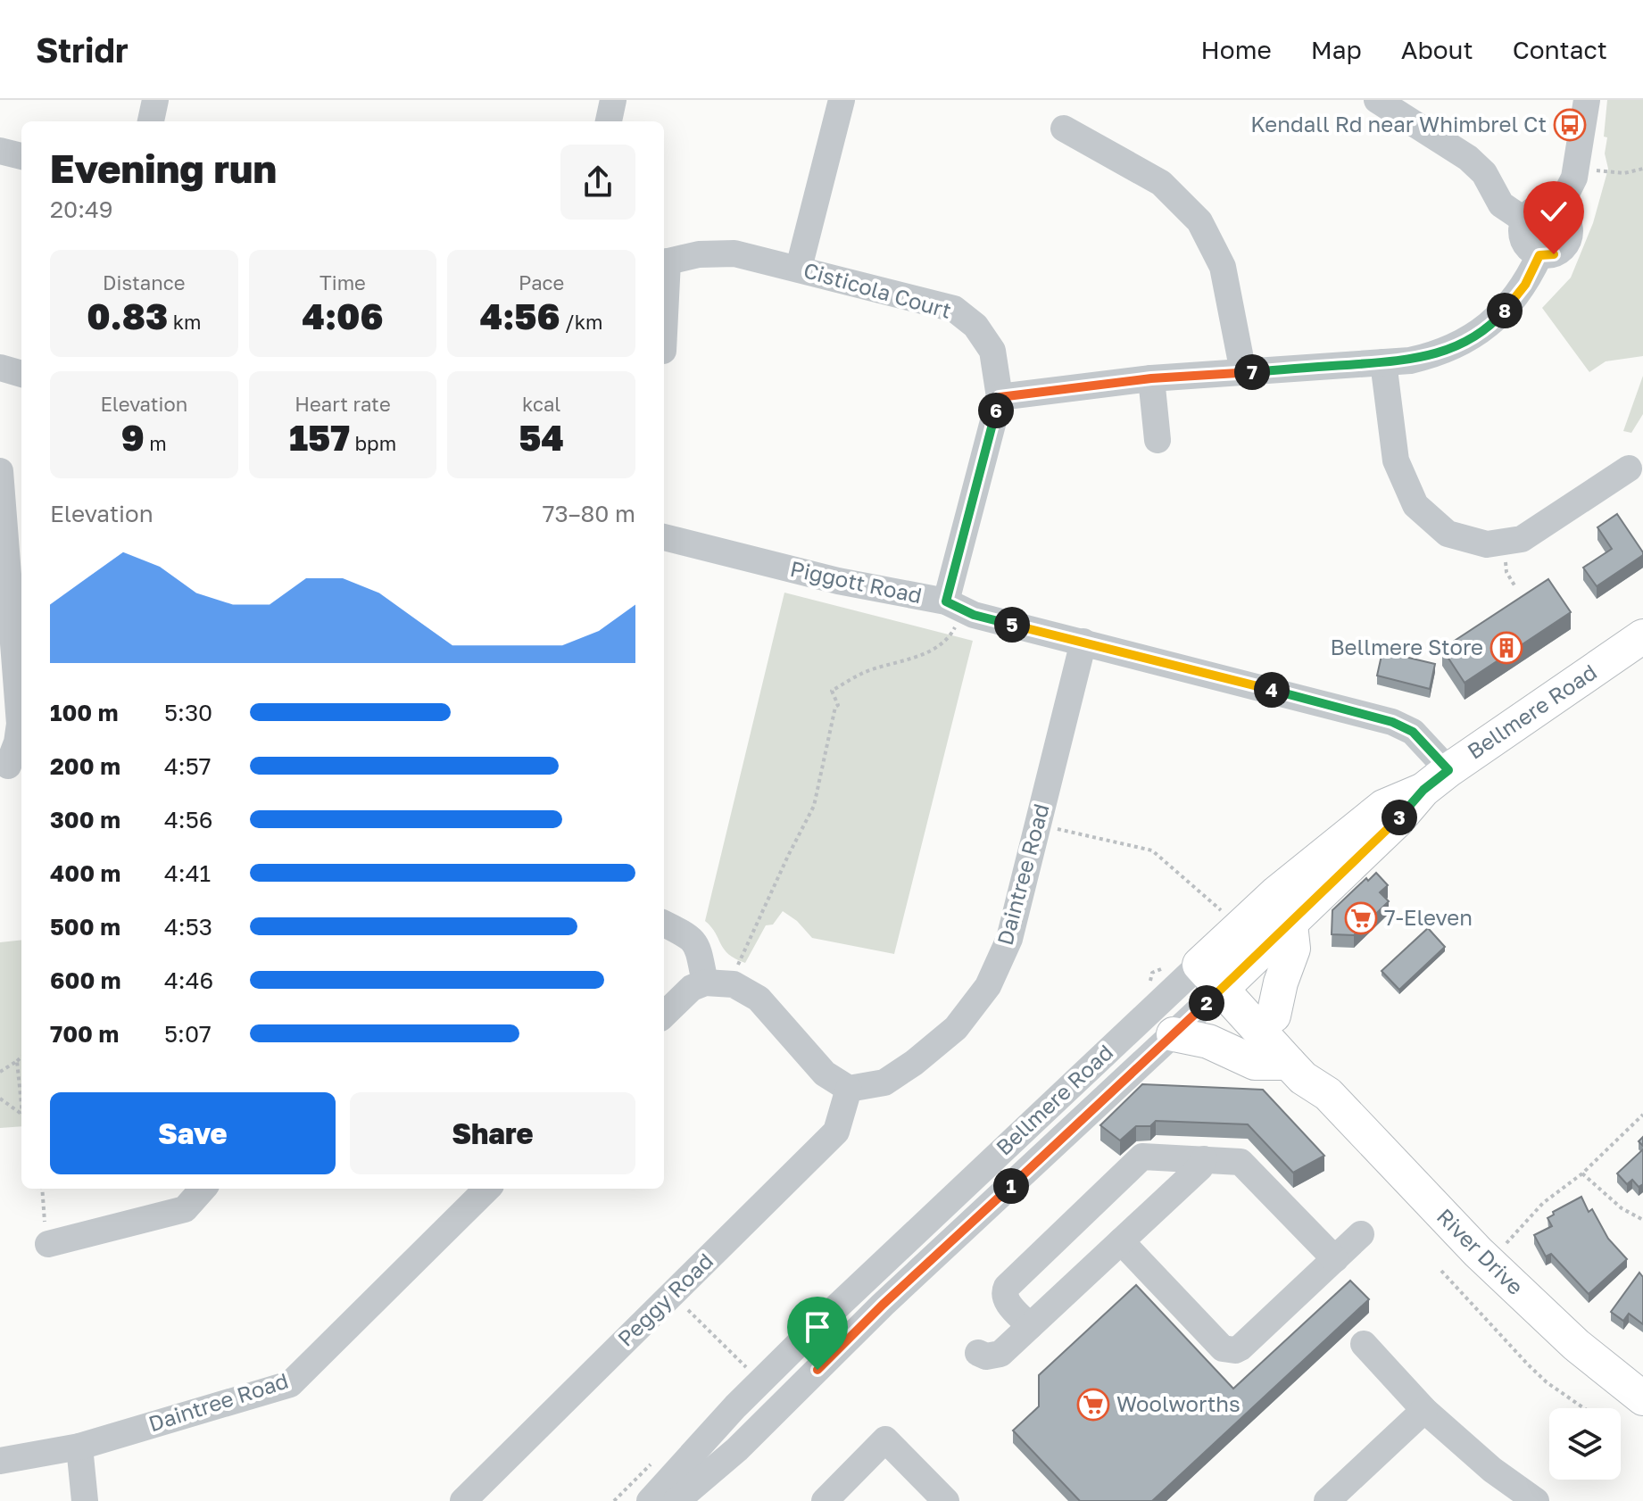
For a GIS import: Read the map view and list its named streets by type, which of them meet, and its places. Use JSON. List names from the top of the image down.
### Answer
{
  "streets": {
    "main road": ["Bellmere Road", "River Drive"],
    "street": [
      "Cisticola Court",
      "Piggott Road",
      "Daintree Road",
      "Peggy Road"
    ]
  },
  "crossings": [
    ["Cisticola Court", "Piggott Road"],
    ["Piggott Road", "Bellmere Road"],
    ["Piggott Road", "Daintree Road"],
    ["Bellmere Road", "River Drive"],
    ["Daintree Road", "Peggy Road"]
  ],
  "places": {
    "bus stop": ["Kendall Rd near Whimbrel Ct"],
    "building": ["Bellmere Store"],
    "supermarket": ["7-Eleven", "Woolworths"]
  },
  "page": {
    "header": "Stridr",
    "nav": [
      "Home",
      "Map",
      "About",
      "Contact"
    ],
    "heading": ["Evening run", "20:49"],
    "stats": [
      ["Distance", "0.83 km"],
      ["Time", "4:06"],
      ["Pace", "4:56 /km"],
      ["Elevation", "9 m"],
      ["Heart rate", "157 bpm"],
      ["kcal", "54"]
    ],
    "pins": [
      "8",
      "7",
      "6",
      "5",
      "4",
      "3",
      "2",
      "1"
    ],
    "chart": ["Elevation", "73–80 m"],
    "list": [
      {
        "name": "100 m",
        "note": "5:30"
      },
      {
        "name": "200 m",
        "note": "4:57"
      },
      {
        "name": "300 m",
        "note": "4:56"
      },
      {
        "name": "400 m",
        "note": "4:41"
      },
      {
        "name": "500 m",
        "note": "4:53"
      },
      {
        "name": "600 m",
        "note": "4:46"
      },
      {
        "name": "700 m",
        "note": "5:07"
      }
    ],
    "buttons": ["Save", "Share"]
  }
}
